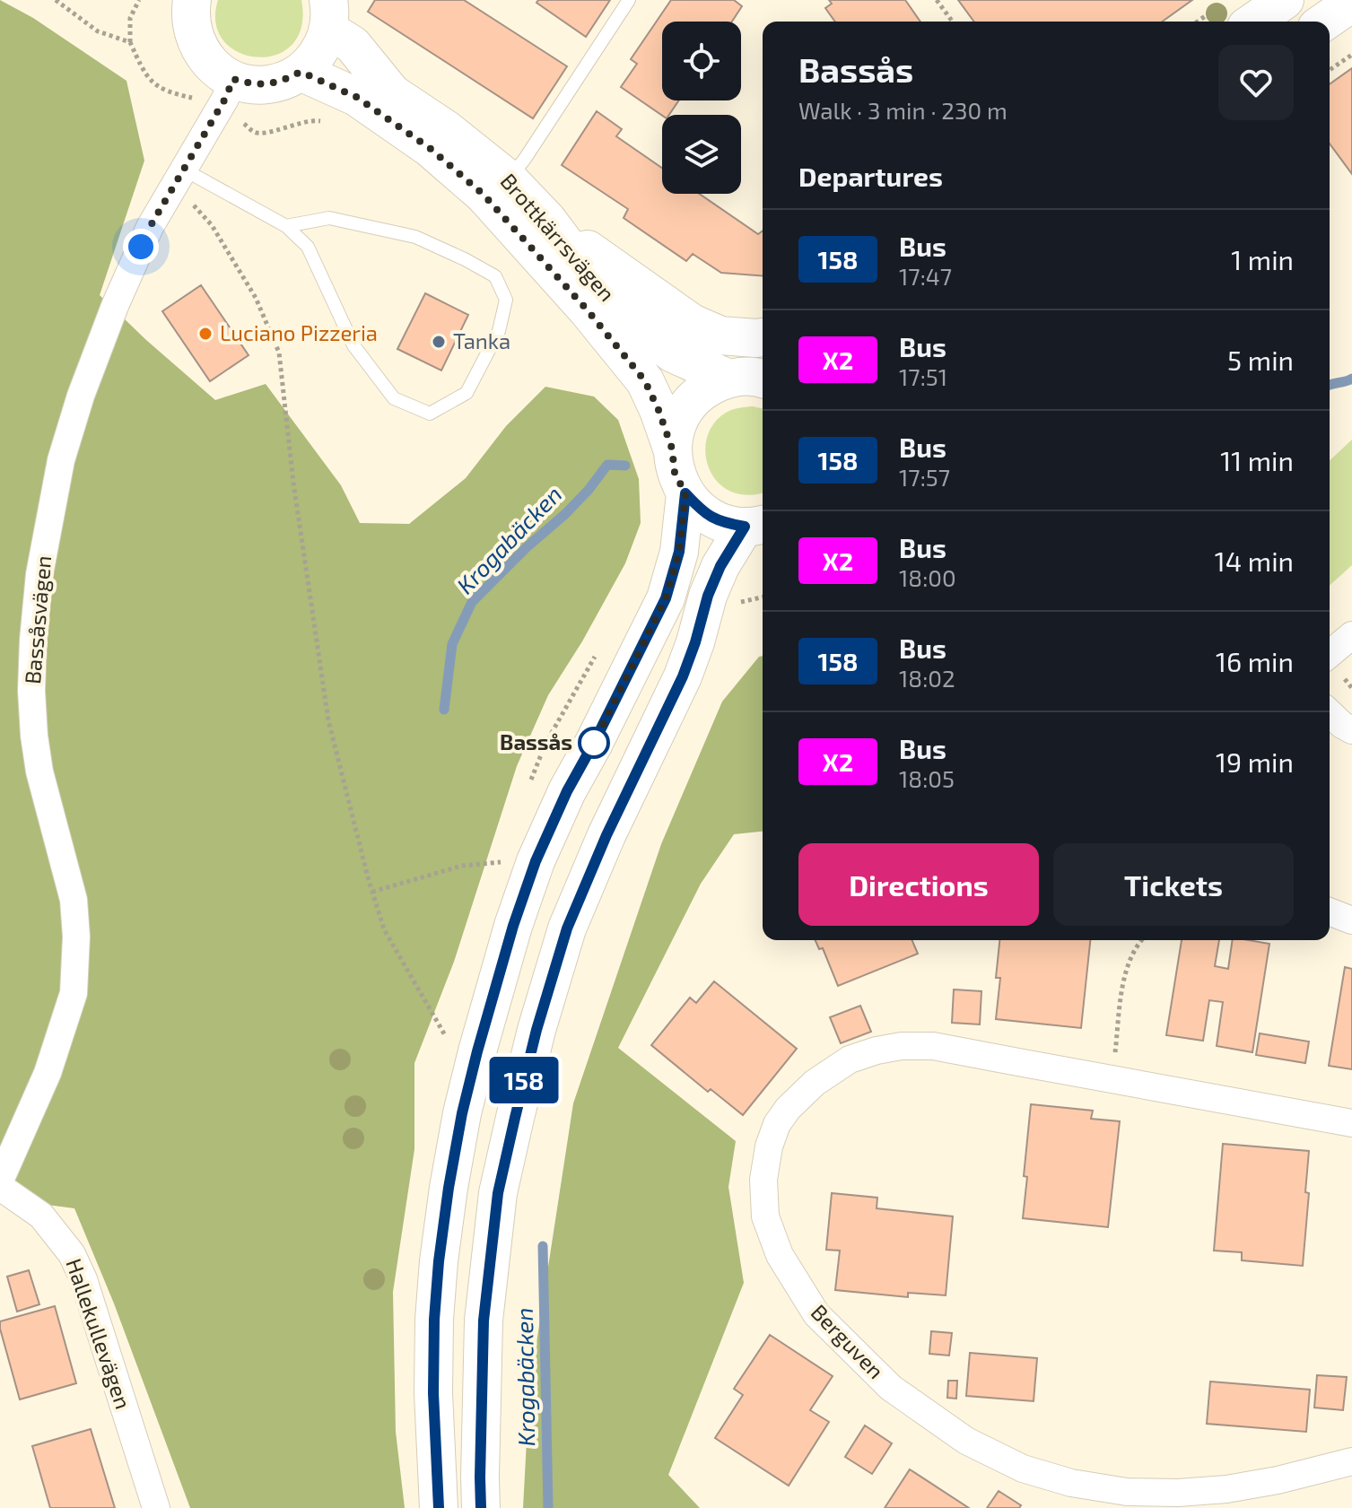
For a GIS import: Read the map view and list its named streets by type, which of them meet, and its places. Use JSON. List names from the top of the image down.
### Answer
{
  "streets": {
    "street": [
      "Brottkärrsvägen",
      "Bassåsvägen",
      "Hallekullevägen",
      "Berguven"
    ]
  },
  "crossings": [
    ["Brottkärrsvägen", "Bassåsvägen"]
  ],
  "water": ["Krogabäcken"],
  "places": ["Luciano Pizzeria", "Tanka", "Bassås"],
  "lines": ["bus line 158"],
  "page": {
    "on_map": "158",
    "heading": [
      ["Bassås", "Walk · 3 min · 230 m"],
      "Departures"
    ],
    "list": [
      {
        "mark": "158",
        "name": "Bus",
        "note": "17:47",
        "value": "1 min"
      },
      {
        "mark": "X2",
        "name": "Bus",
        "note": "17:51",
        "value": "5 min"
      },
      {
        "mark": "158",
        "name": "Bus",
        "note": "17:57",
        "value": "11 min"
      },
      {
        "mark": "X2",
        "name": "Bus",
        "note": "18:00",
        "value": "14 min"
      },
      {
        "mark": "158",
        "name": "Bus",
        "note": "18:02",
        "value": "16 min"
      },
      {
        "mark": "X2",
        "name": "Bus",
        "note": "18:05",
        "value": "19 min"
      }
    ],
    "buttons": ["Directions", "Tickets"]
  }
}
